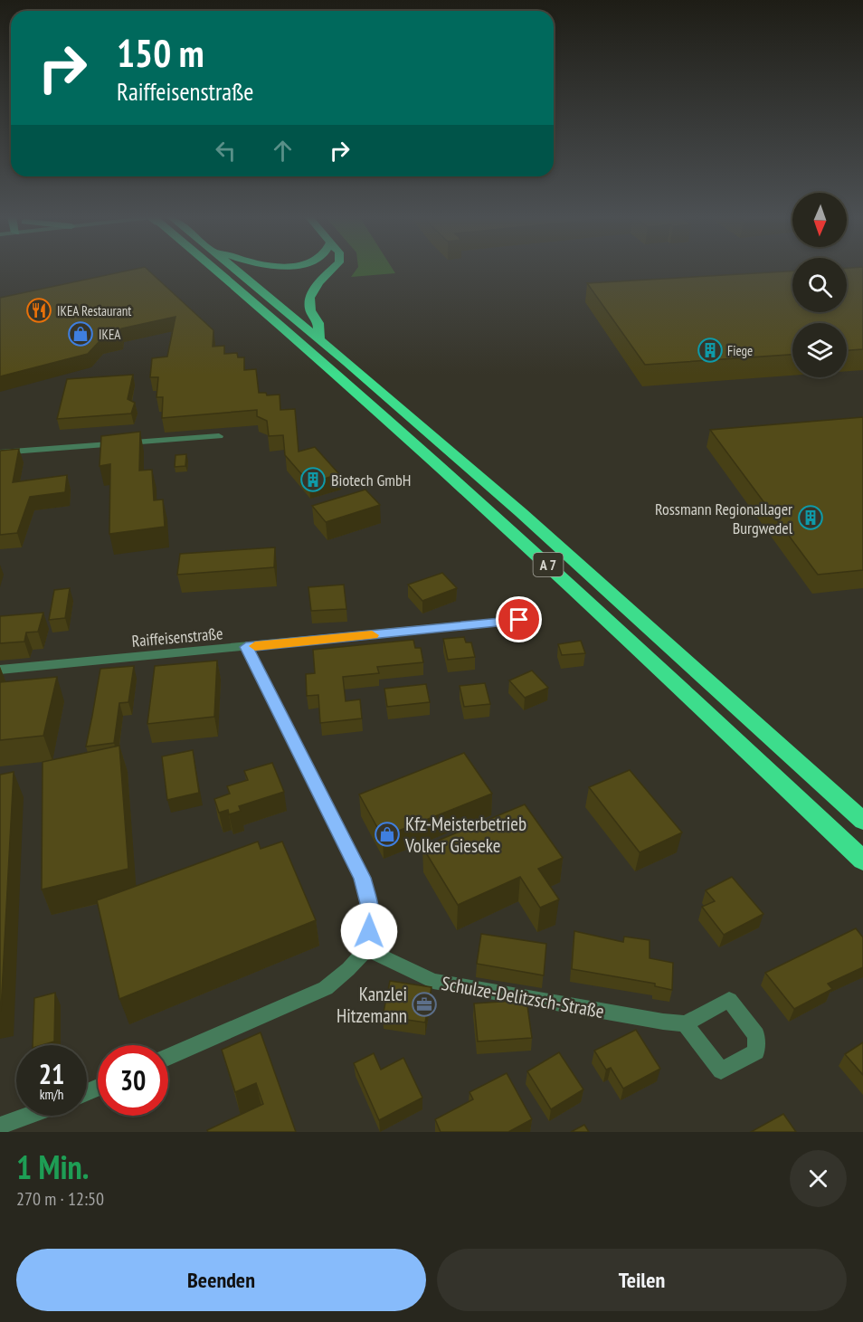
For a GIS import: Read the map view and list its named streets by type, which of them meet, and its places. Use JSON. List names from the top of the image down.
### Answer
{
  "streets": {
    "highway": ["A 7"],
    "street": ["Raiffeisenstraße", "Schulze-Delitzsch-Straße"]
  },
  "places": {
    "restaurant": ["IKEA Restaurant"],
    "shop": ["IKEA", "Kfz-Meisterbetrieb Volker Gieseke"],
    "building": ["Fiege", "Biotech GmbH", "Rossmann Regionallager Burgwedel"],
    "office": ["Kanzlei Hitzemann"]
  },
  "north": "bottom",
  "page": {
    "turn": ["150 m", "Raiffeisenstraße"],
    "speed": "21 km/h",
    "limit": "30",
    "heading": ["1 Min.", "270 m · 12:50"],
    "buttons": ["Beenden", "Teilen"]
  }
}
